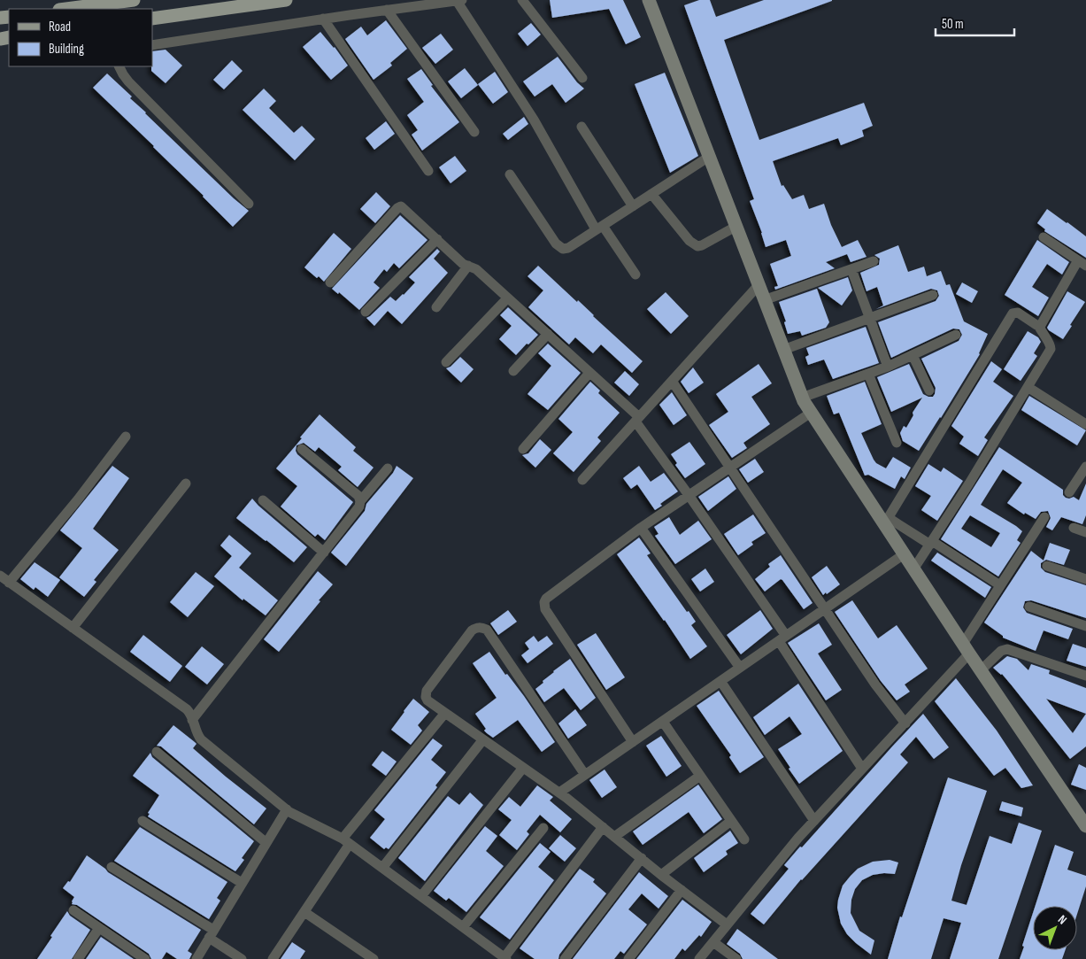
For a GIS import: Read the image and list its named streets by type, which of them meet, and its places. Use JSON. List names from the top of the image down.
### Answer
{
  "legend": ["Road", "Building"],
  "scale_bar": "50 m",
  "north": "top right"
}
